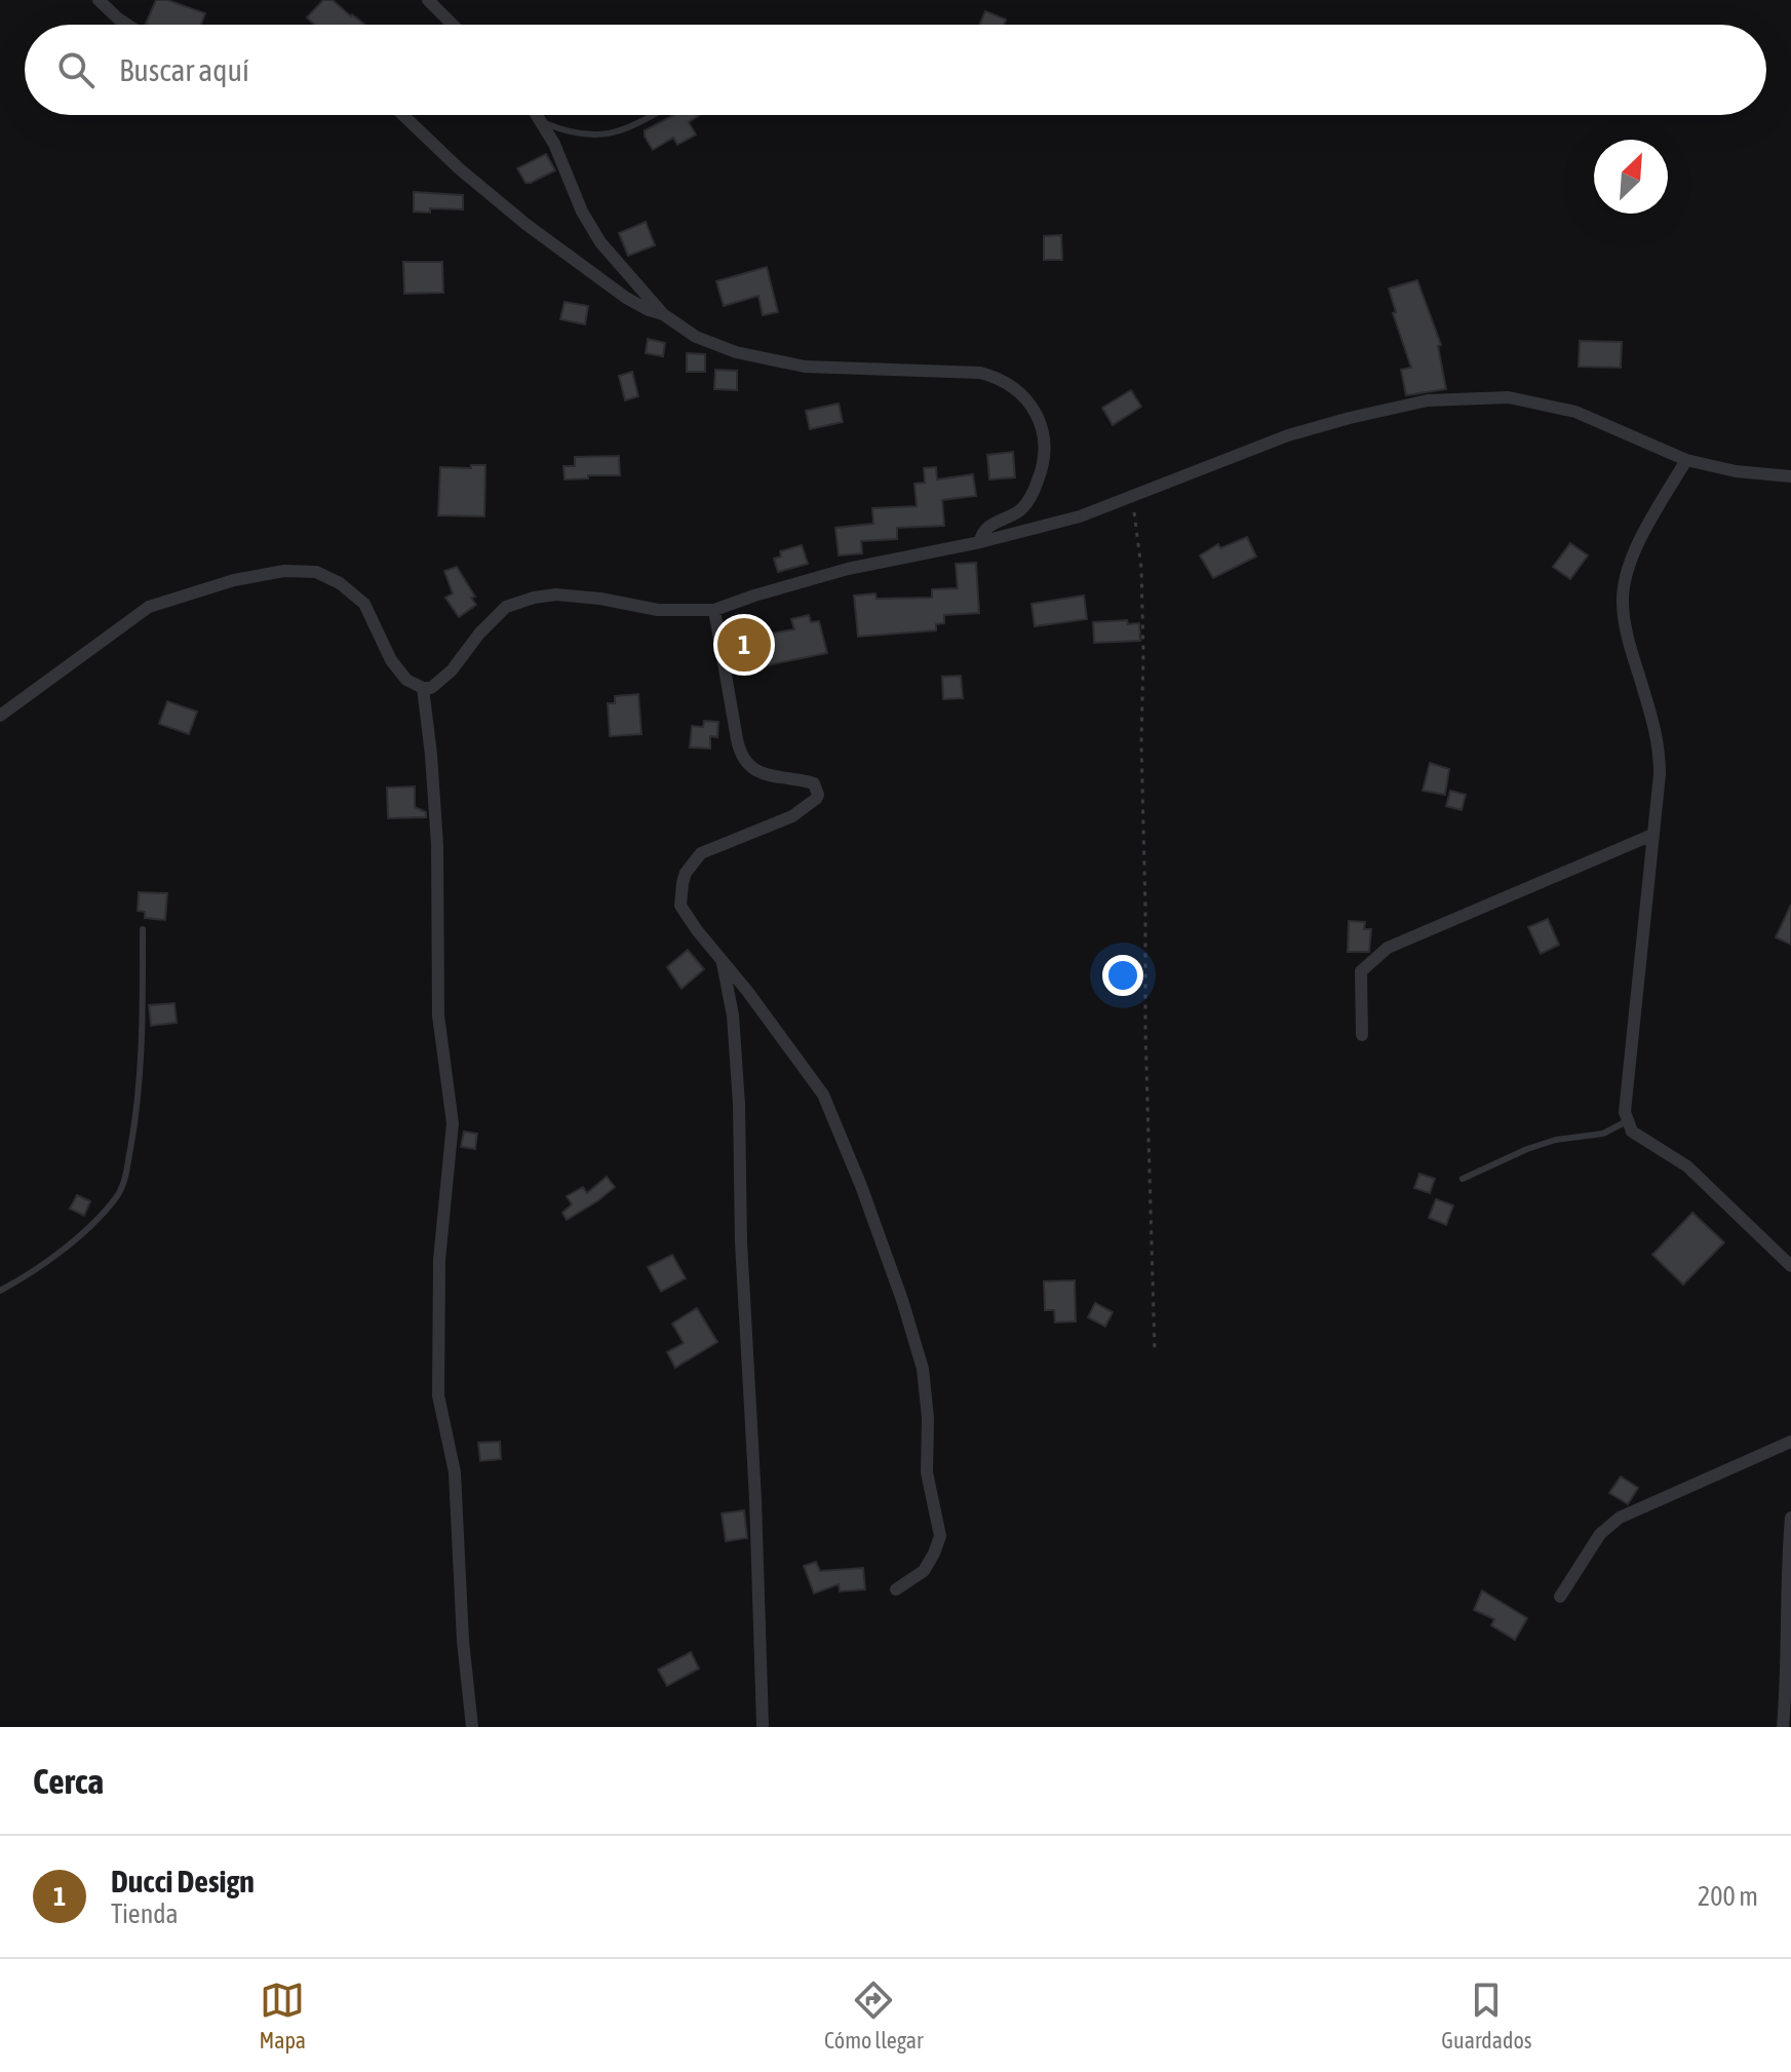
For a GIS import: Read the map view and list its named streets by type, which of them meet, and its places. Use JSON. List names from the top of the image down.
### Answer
{
  "north": "top right",
  "page": {
    "search": "Buscar aquí",
    "pins": "1",
    "heading": "Cerca",
    "list": [
      {
        "mark": "1",
        "name": "Ducci Design",
        "note": "Tienda",
        "value": "200 m"
      }
    ],
    "nav": ["Mapa", "Cómo llegar", "Guardados"]
  }
}
